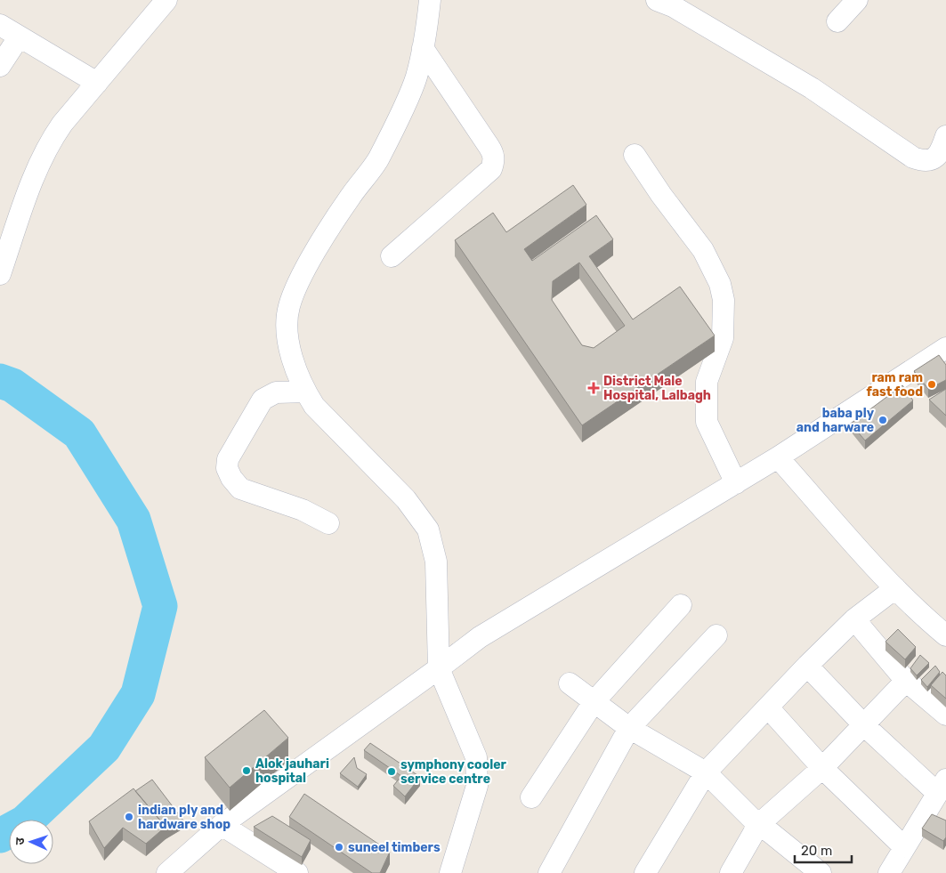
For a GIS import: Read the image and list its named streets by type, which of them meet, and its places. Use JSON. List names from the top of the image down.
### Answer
{
  "places": {
    "other": [
      "ram ram fast food",
      "baba ply and harware",
      "Alok jauhari hospital",
      "symphony cooler service centre",
      "indian ply and hardware shop",
      "suneel timbers"
    ],
    "health": ["District Male Hospital, Lalbagh"]
  },
  "scale_bar": "20 m",
  "north": "left"
}
